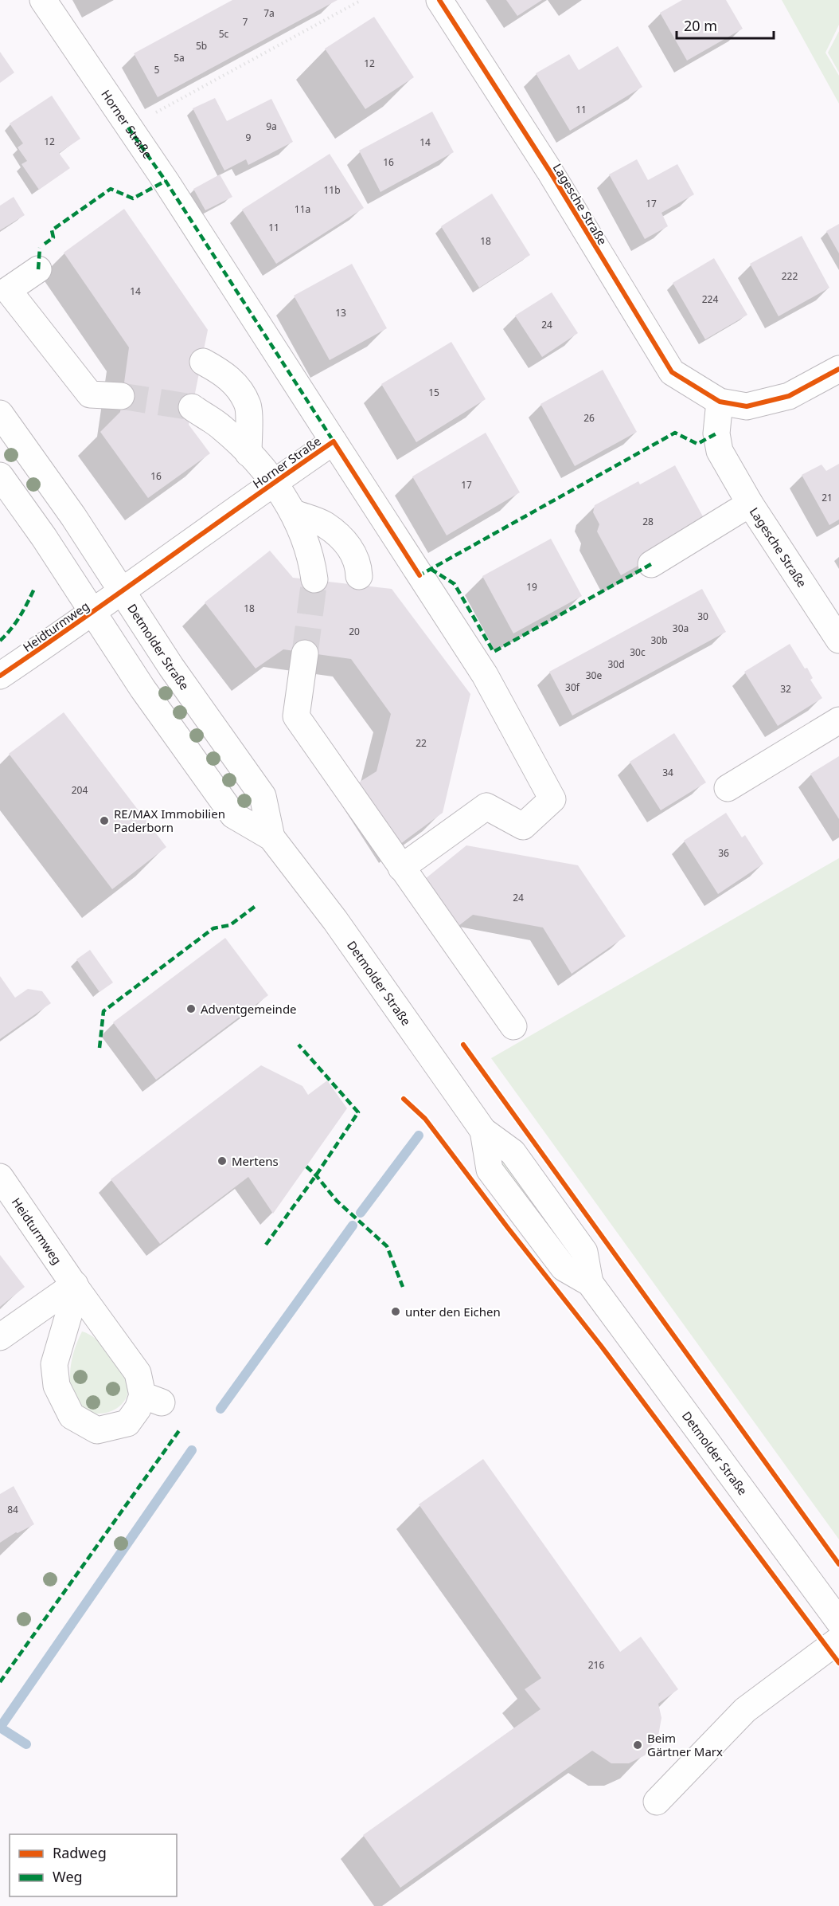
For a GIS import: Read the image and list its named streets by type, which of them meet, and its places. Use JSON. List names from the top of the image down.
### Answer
{
  "streets": {
    "street": [
      "Horner Straße",
      "Lagesche Straße",
      "Heidturmweg",
      "Detmolder Straße"
    ]
  },
  "crossings": [
    ["Horner Straße", "Heidturmweg"],
    ["Horner Straße", "Detmolder Straße"],
    ["Heidturmweg", "Detmolder Straße"]
  ],
  "places": [
    "RE/MAX Immobilien Paderborn",
    "Adventgemeinde",
    "Mertens",
    "unter den Eichen",
    "Beim Gärtner Marx"
  ],
  "house_numbers": [
    "7a",
    "7",
    "5c",
    "5b",
    "5a",
    "12",
    "5",
    "11",
    "9a",
    "9",
    "12",
    "14",
    "16",
    "11b",
    "17",
    "11a",
    "11",
    "18",
    "222",
    "14",
    "224",
    "13",
    "24",
    "15",
    "26",
    "16",
    "17",
    "21",
    "28",
    "19",
    "18",
    "30",
    "30a",
    "20",
    "30b",
    "30c",
    "30d",
    "30e",
    "30f",
    "32",
    "22",
    "34",
    "204",
    "36",
    "24",
    "84",
    "216"
  ],
  "legend": ["Radweg", "Weg"],
  "scale_bar": "20 m"
}
